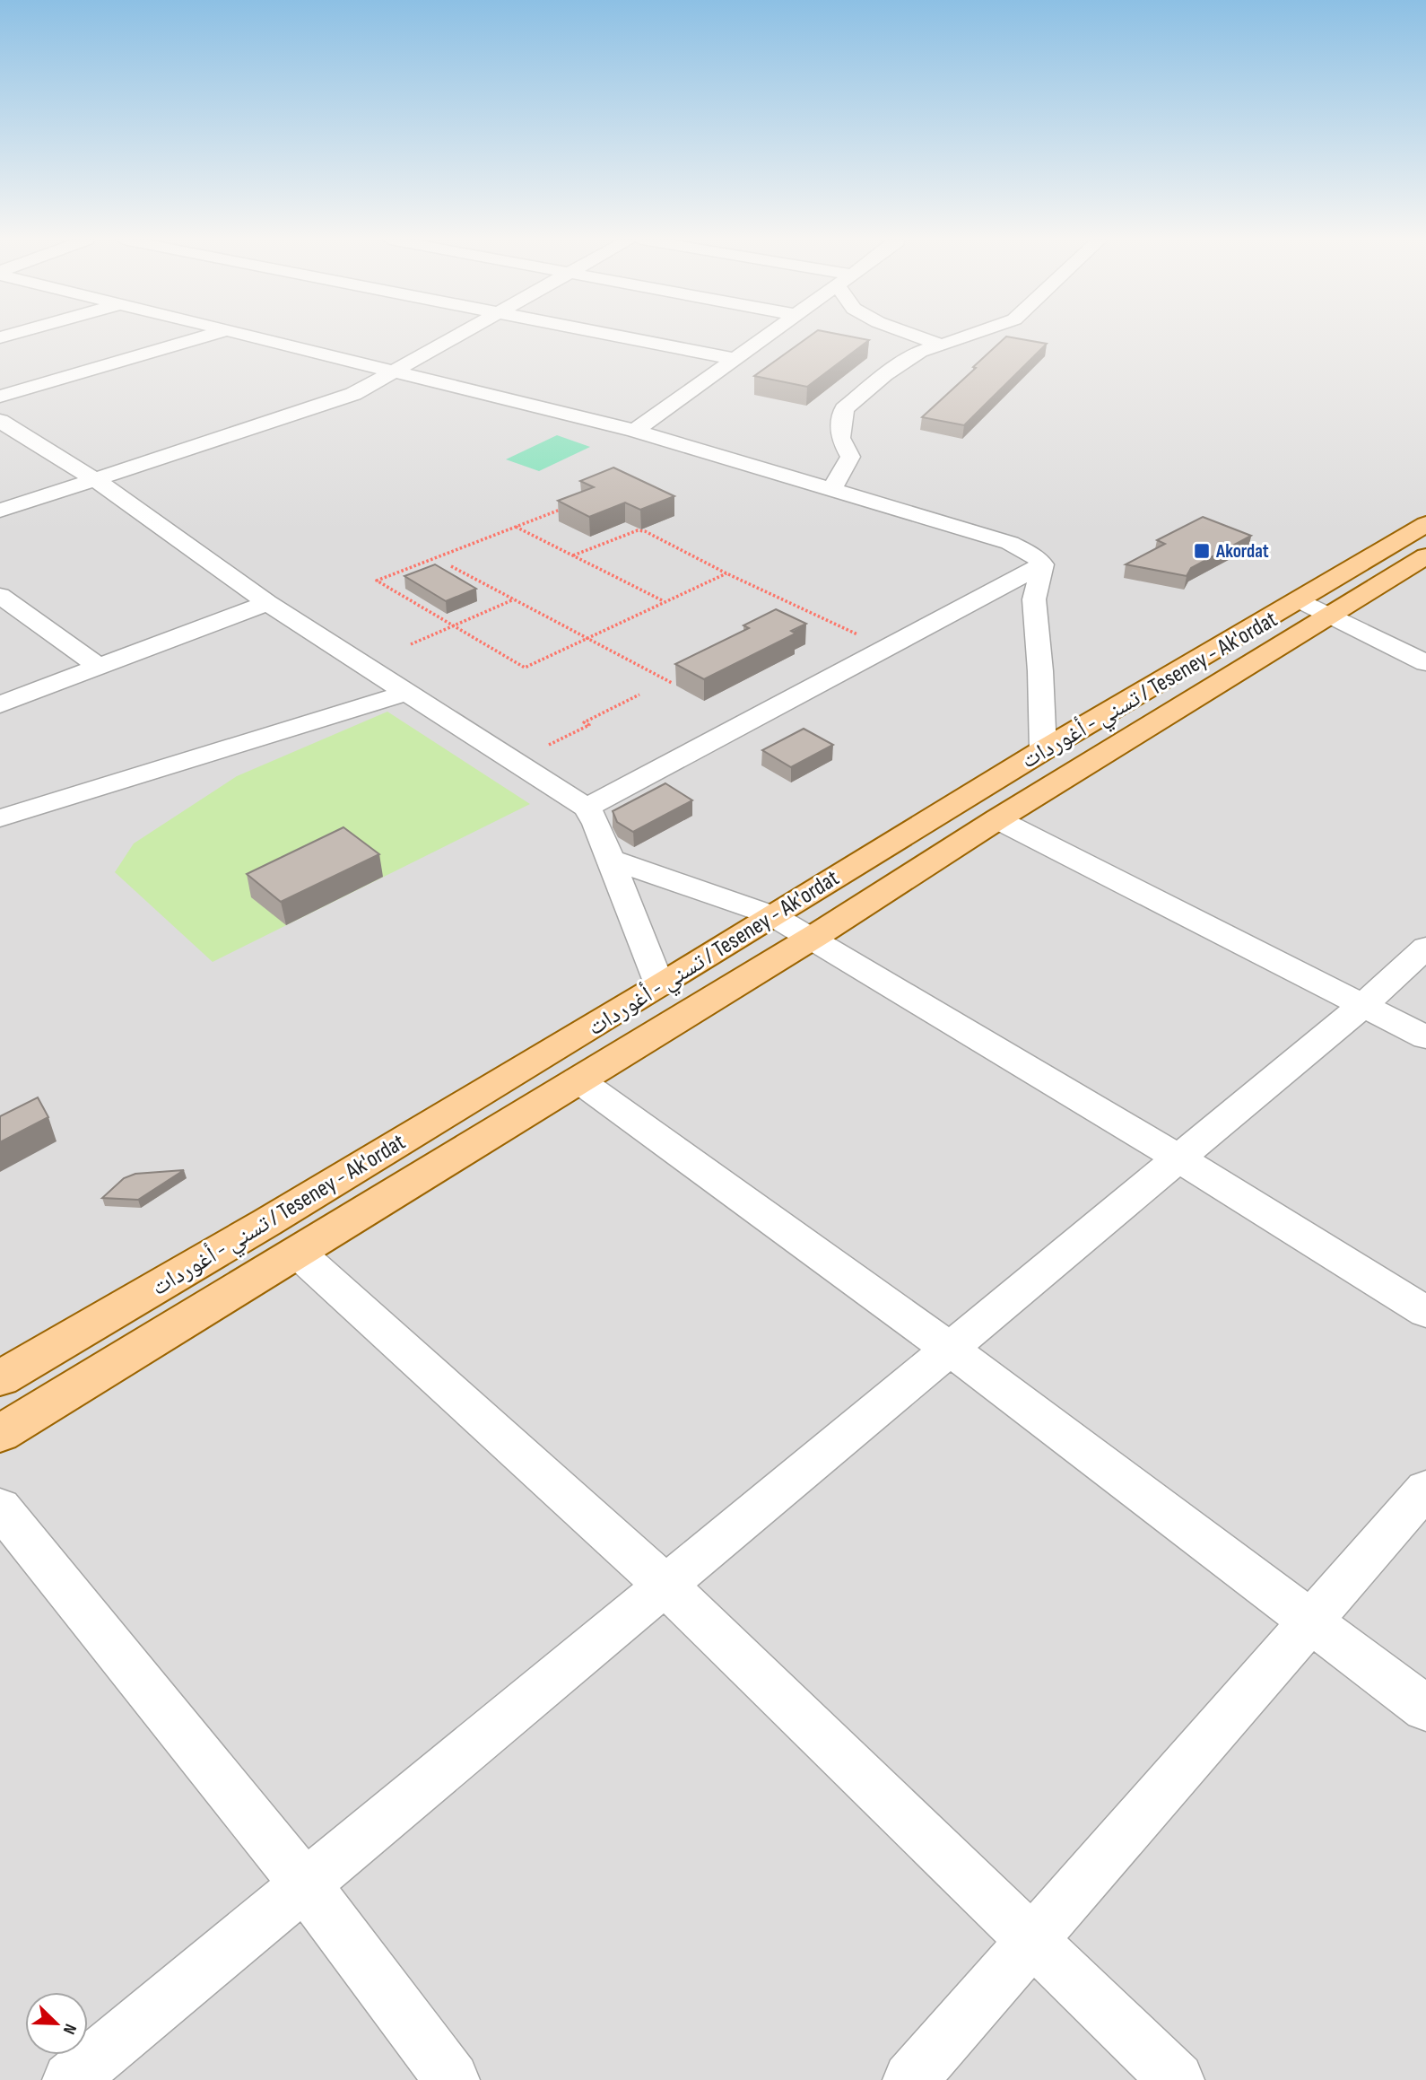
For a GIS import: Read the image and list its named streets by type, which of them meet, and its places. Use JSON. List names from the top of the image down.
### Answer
{
  "streets": {
    "main road": ["تسني - أغوردات / Teseney - Ak'ordat"]
  },
  "places": {
    "transit": ["Akordat"]
  },
  "north": "bottom right"
}
